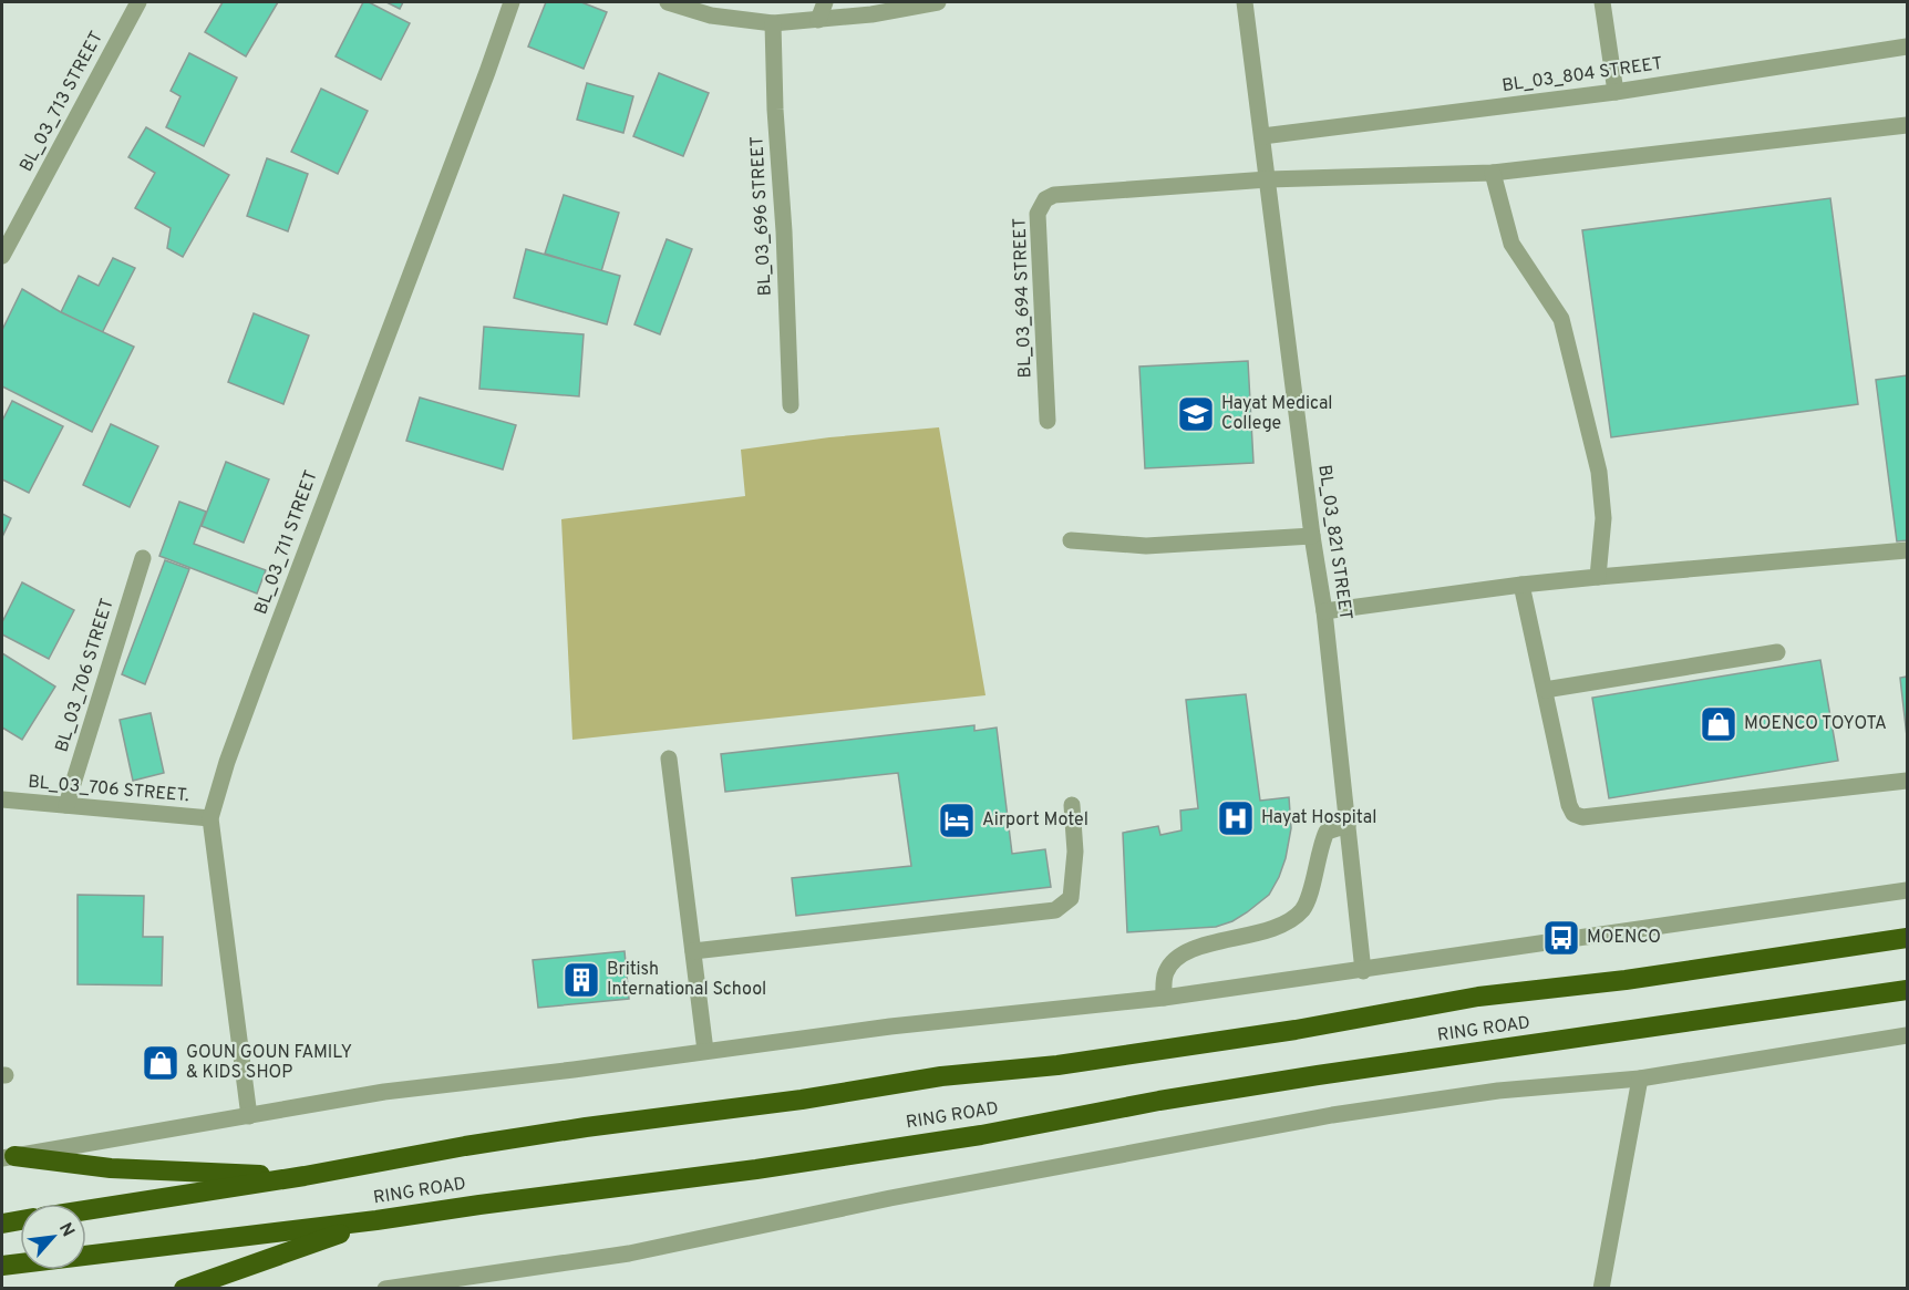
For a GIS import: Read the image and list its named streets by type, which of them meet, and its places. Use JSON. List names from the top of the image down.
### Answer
{
  "streets": {
    "highway": ["RING ROAD"],
    "street": [
      "BL_03_804 STREET",
      "BL_03_713 STREET",
      "BL_03_696 STREET",
      "BL_03_694 STREET",
      "BL_03_711 STREET",
      "BL_03_821 STREET",
      "BL_03_706 STREET",
      "BL_03_706 STREET."
    ]
  },
  "crossings": [
    ["BL_03_804 STREET", "BL_03_821 STREET"],
    ["BL_03_694 STREET", "BL_03_821 STREET"],
    ["BL_03_711 STREET", "BL_03_706 STREET."],
    ["BL_03_706 STREET", "BL_03_706 STREET."]
  ],
  "places": {
    "school or university": ["Hayat Medical College"],
    "shop": ["MOENCO TOYOTA", "GOUN GOUN FAMILY & KIDS SHOP"],
    "hospital": ["Hayat Hospital"],
    "hotel": ["Airport Motel"],
    "bus stop": ["MOENCO"],
    "building": ["British International School"]
  },
  "north": "top right"
}
